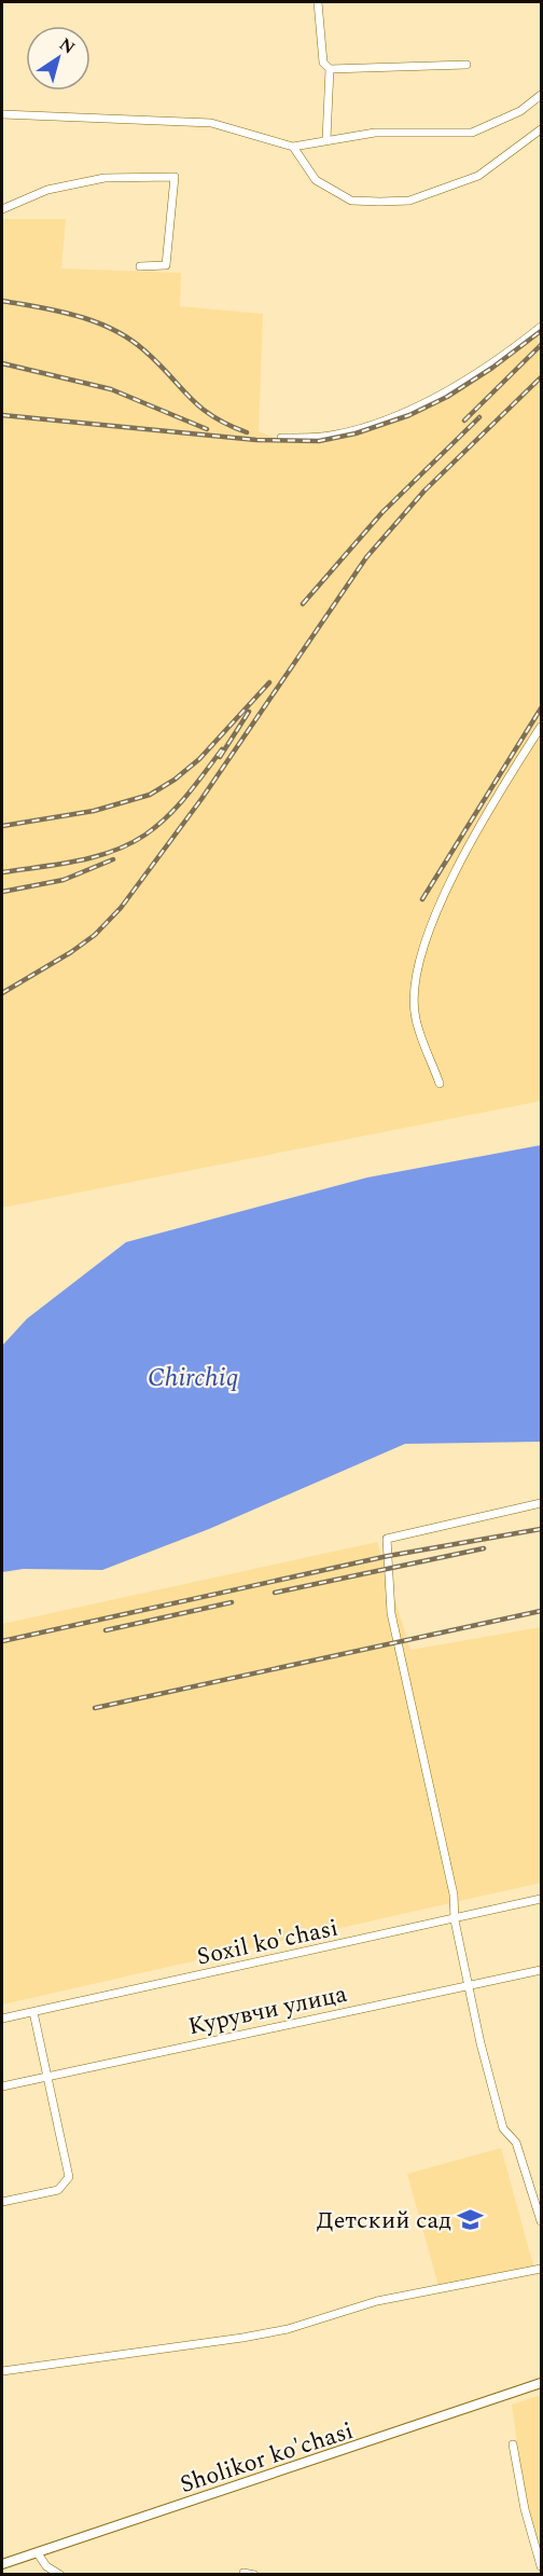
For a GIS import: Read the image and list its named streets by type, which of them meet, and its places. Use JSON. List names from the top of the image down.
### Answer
{
  "streets": {
    "street": ["Soxil ko'chasi", "Курувчи улица", "Sholikor ko'chasi"]
  },
  "water": ["Chirchiq"],
  "places": {
    "school or university": ["Детский сад"]
  },
  "north": "top right"
}
